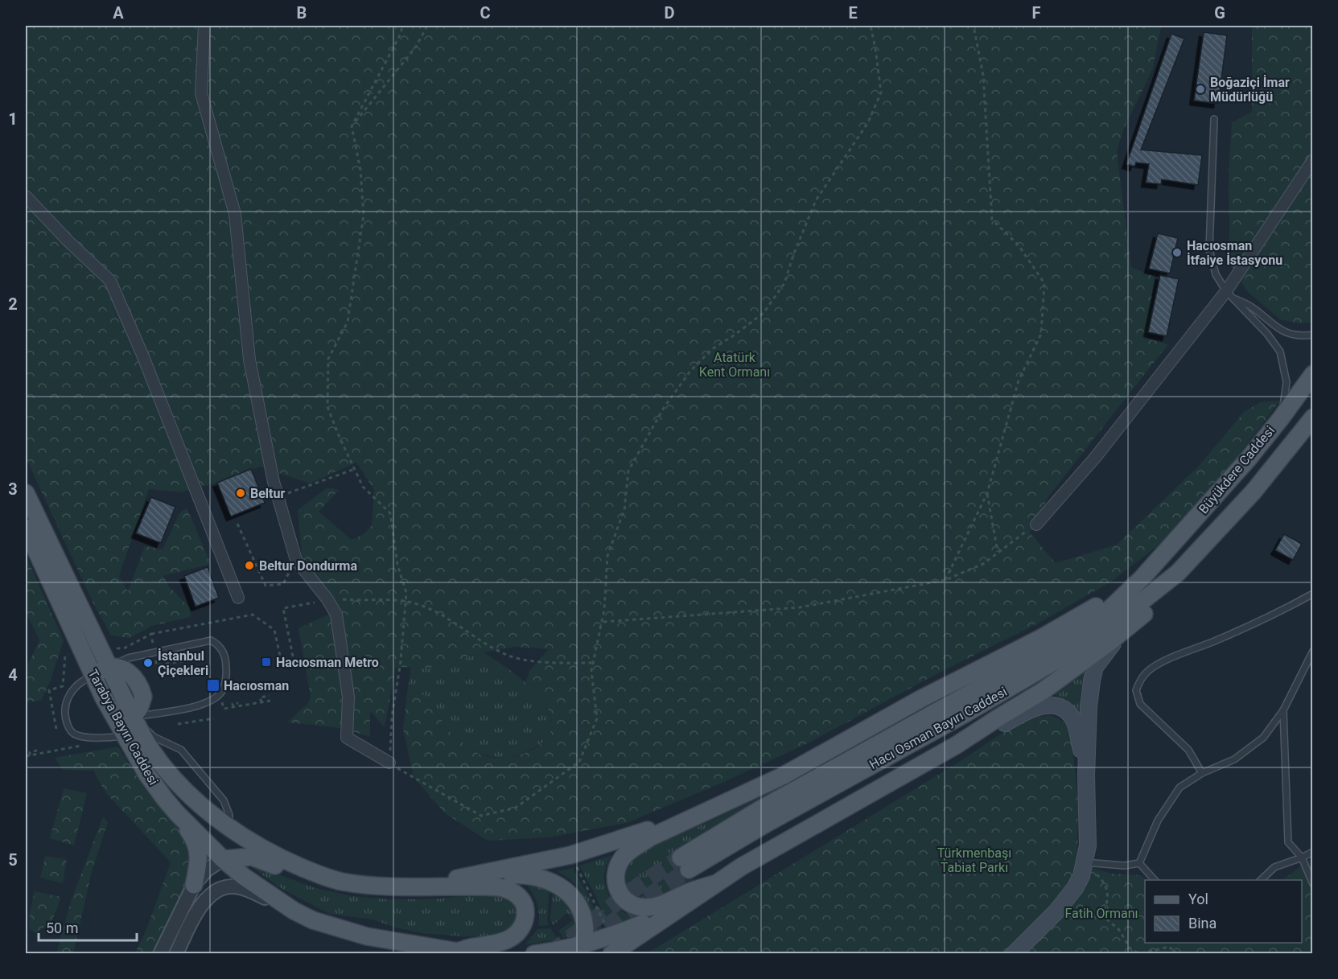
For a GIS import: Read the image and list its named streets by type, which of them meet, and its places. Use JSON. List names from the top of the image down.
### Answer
{
  "streets": {
    "main road": ["Büyükdere Caddesi", "Tarabya Bayırı Caddesi", "Hacı Osman Bayırı Caddesi"]
  },
  "crossings": [
    ["Büyükdere Caddesi", "Hacı Osman Bayırı Caddesi"]
  ],
  "parks": ["Atatürk Kent Ormanı", "Türkmenbaşı Tabiat Parkı", "Fatih Ormanı"],
  "places": {
    "other": [
      "Boğaziçi İmar Müdürlüğü",
      "Hacıosman İtfaiye İstasyonu",
      "Beltur",
      "Beltur Dondurma",
      "İstanbul Çiçekleri"
    ],
    "transit": ["Hacıosman Metro", "Hacıosman"]
  },
  "legend": ["Yol", "Bina"],
  "scale_bar": "50 m",
  "grid": {
    "columns": [
      "A",
      "B",
      "C",
      "D",
      "E",
      "F",
      "G"
    ],
    "rows": [
      "1",
      "2",
      "3",
      "4",
      "5"
    ]
  }
}
